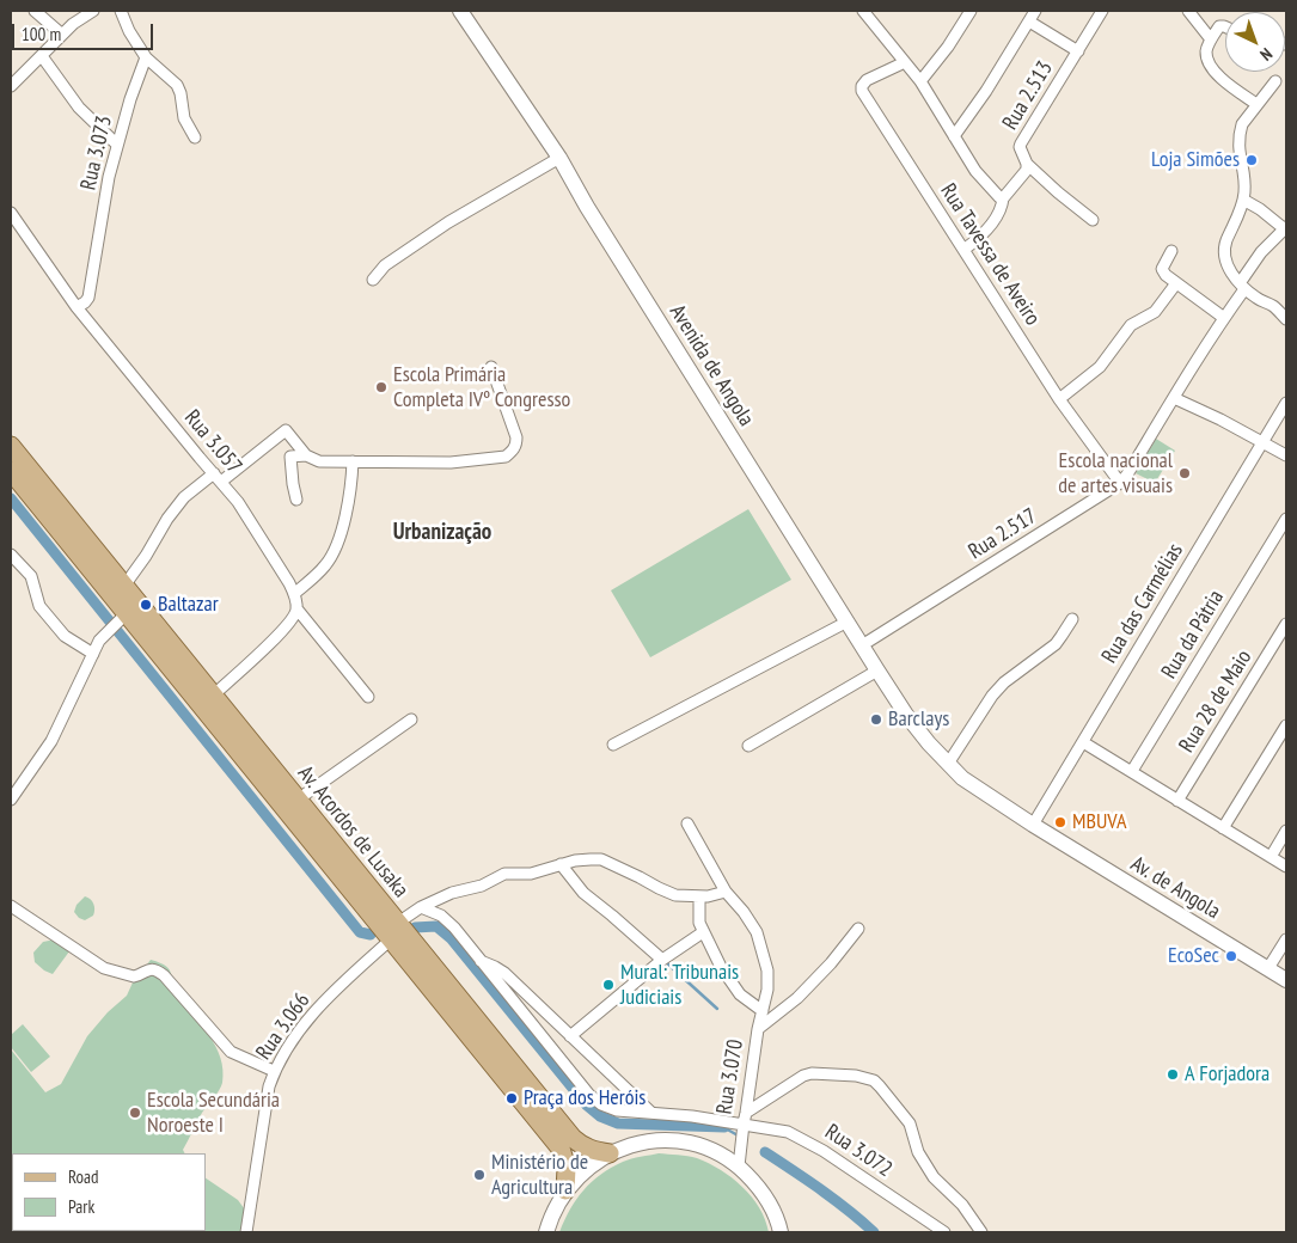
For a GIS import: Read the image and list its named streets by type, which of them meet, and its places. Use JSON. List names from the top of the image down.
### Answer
{
  "streets": {
    "main road": ["Avenida de Angola", "Av. Acordos de Lusaka", "Av. de Angola"],
    "street": [
      "Rua 2.513",
      "Rua 3.073",
      "Rua Tavessa de Aveiro",
      "Rua 3.057",
      "Rua 2.517",
      "Rua das Carmélias",
      "Rua da Pátria",
      "Rua 28 de Maio",
      "Rua 3.066",
      "Rua 3.070",
      "Rua 3.072"
    ]
  },
  "crossings": [
    ["Rua 2.513", "Rua Tavessa de Aveiro"],
    ["Rua 3.073", "Rua 3.057"],
    ["Rua Tavessa de Aveiro", "Rua 2.517"],
    ["Avenida de Angola", "Rua 2.517"],
    ["Avenida de Angola", "Av. de Angola"],
    ["Rua das Carmélias", "Av. de Angola"],
    ["Av. Acordos de Lusaka", "Rua 3.066"],
    ["Rua 3.066", "Rua 3.072"],
    ["Rua 3.070", "Rua 3.072"]
  ],
  "districts": ["Urbanização"],
  "places": [
    "Loja Simões",
    "Escola Primária Completa IVº Congresso",
    "Escola nacional de artes visuais",
    "Baltazar",
    "Barclays",
    "MBUVA",
    "EcoSec",
    "Mural: Tribunais Judiciais",
    "A Forjadora",
    "Praça dos Heróis",
    "Escola Secundária Noroeste I",
    "Ministério de Agricultura"
  ],
  "legend": ["Road", "Park"],
  "scale_bar": "100 m",
  "north": "bottom right"
}
